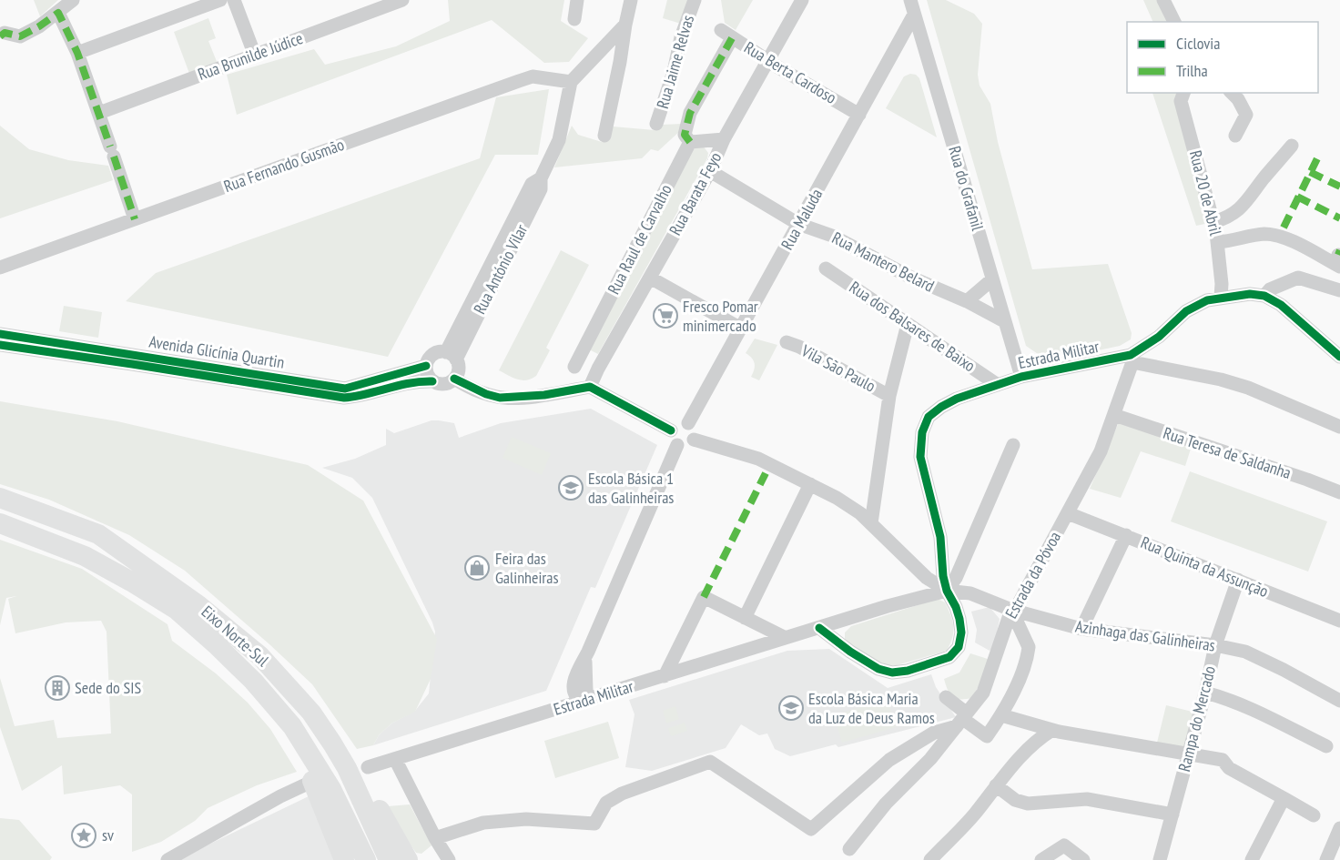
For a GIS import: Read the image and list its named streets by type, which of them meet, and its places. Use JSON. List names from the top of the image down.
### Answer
{
  "streets": {
    "highway": ["Eixo Norte-Sul"],
    "street": [
      "Rua Brunilde Júdice",
      "Rua Jaime Relvas",
      "Rua Berta Cardoso",
      "Rua Fernando Gusmão",
      "Rua do Grafanil",
      "Rua 20 de Abril",
      "Rua Barata Feyo",
      "Rua Maluda",
      "Rua Raul de Carvalho",
      "Rua Mantero Belard",
      "Rua António Vilar",
      "Rua dos Balsares de Baixo",
      "Avenida Glicínia Quartin",
      "Estrada Militar",
      "Vila São Paulo",
      "Rua Teresa de Saldanha",
      "Rua Quinta da Assunção",
      "Estrada da Póvoa",
      "Azinhaga das Galinheiras",
      "Rampa do Mercado"
    ]
  },
  "crossings": [
    ["Rua Berta Cardoso", "Rua Barata Feyo"],
    ["Rua Berta Cardoso", "Rua Maluda"],
    ["Rua Berta Cardoso", "Rua Raul de Carvalho"],
    ["Rua Fernando Gusmão", "Rua António Vilar"],
    ["Rua do Grafanil", "Rua Maluda"],
    ["Rua do Grafanil", "Rua Mantero Belard"],
    ["Rua do Grafanil", "Estrada Militar"],
    ["Rua 20 de Abril", "Estrada Militar"],
    ["Rua Barata Feyo", "Rua Mantero Belard"],
    ["Rua Maluda", "Rua Mantero Belard"],
    ["Rua Maluda", "Azinhaga das Galinheiras"],
    ["Rua António Vilar", "Avenida Glicínia Quartin"],
    ["Rua dos Balsares de Baixo", "Estrada Militar"],
    ["Estrada Militar", "Estrada da Póvoa"],
    ["Estrada Militar", "Azinhaga das Galinheiras"],
    ["Rua Teresa de Saldanha", "Estrada da Póvoa"],
    ["Rua Quinta da Assunção", "Estrada da Póvoa"],
    ["Rua Quinta da Assunção", "Rampa do Mercado"],
    ["Estrada da Póvoa", "Azinhaga das Galinheiras"],
    ["Azinhaga das Galinheiras", "Rampa do Mercado"]
  ],
  "places": {
    "supermarket": ["Fresco Pomar minimercado"],
    "school or university": ["Escola Básica 1 das Galinheiras", "Escola Básica Maria da Luz de Deus Ramos"],
    "shop": ["Feira das Galinheiras"],
    "building": ["Sede do SIS"],
    "place": ["sv"]
  },
  "legend": ["Ciclovia", "Trilha"]
}
